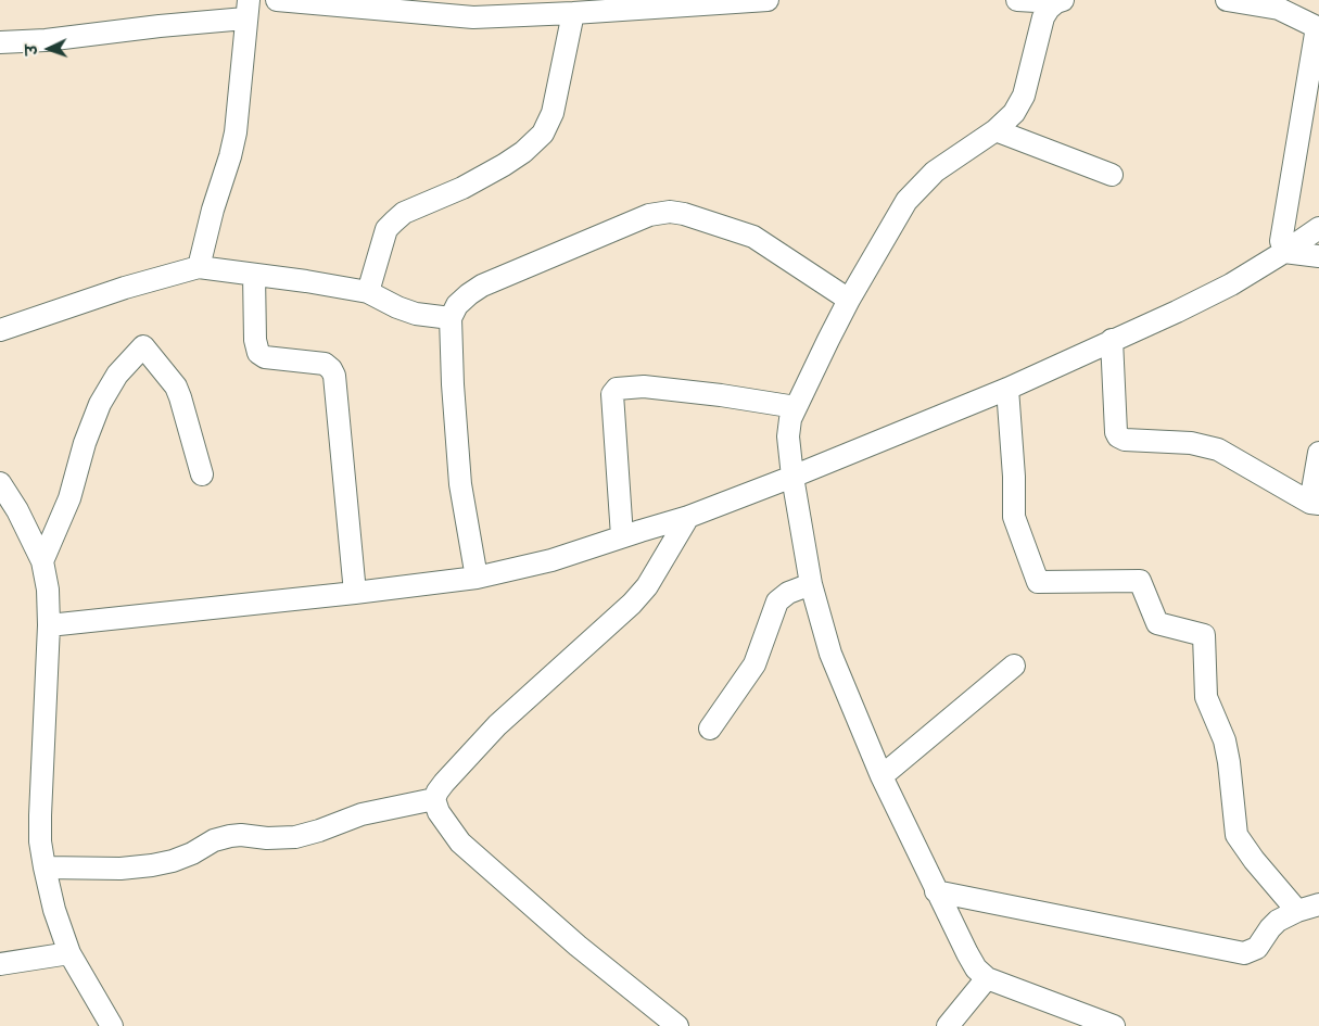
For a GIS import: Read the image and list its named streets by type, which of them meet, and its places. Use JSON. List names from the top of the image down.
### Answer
{
  "north": "left"
}
